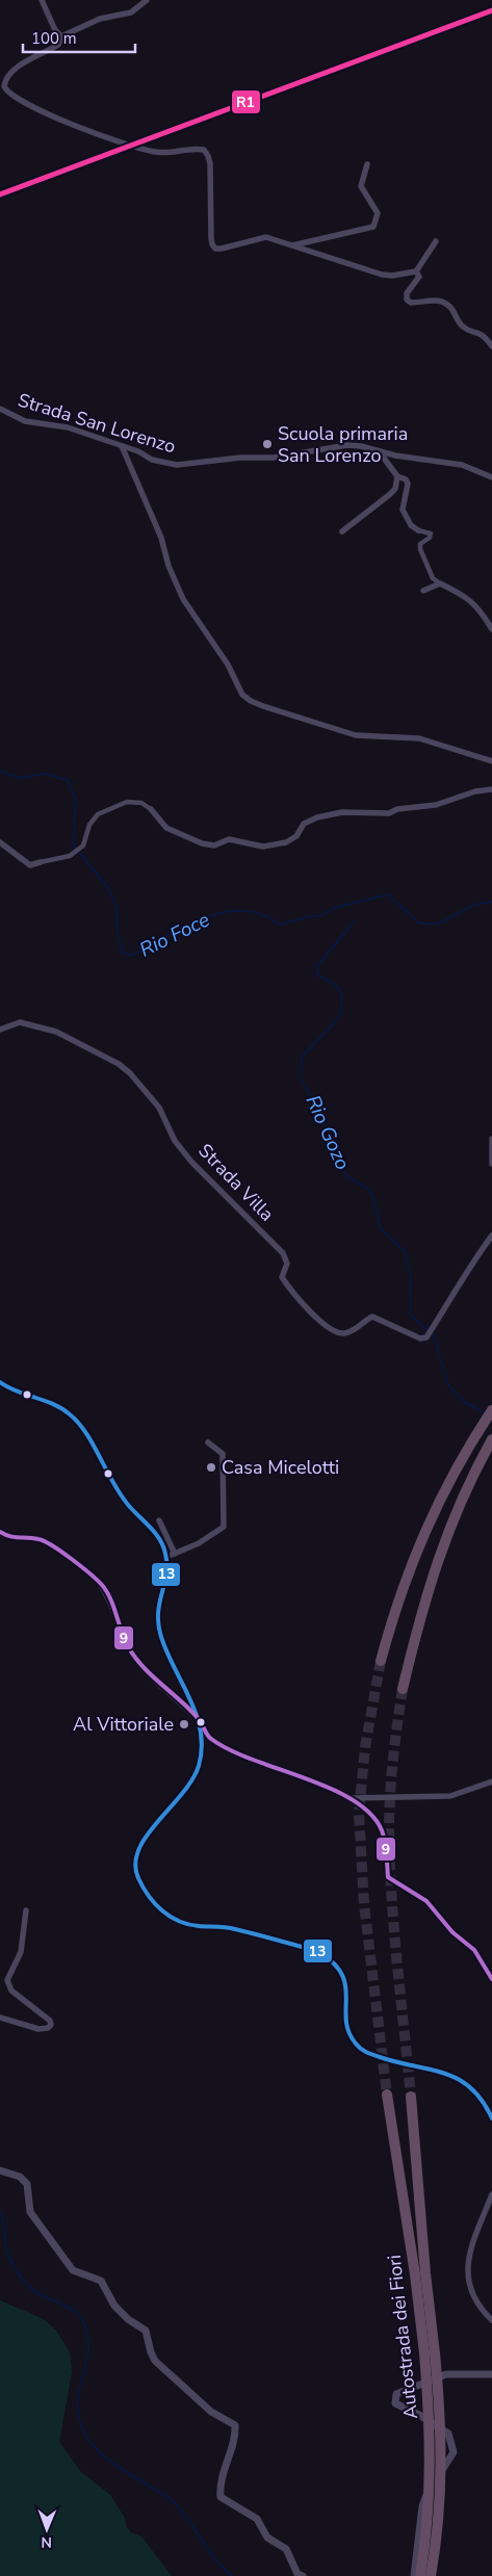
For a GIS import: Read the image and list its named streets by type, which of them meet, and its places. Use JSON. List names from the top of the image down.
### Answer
{
  "streets": {
    "highway": ["Autostrada dei Fiori"],
    "street": ["Strada San Lorenzo", "Strada Villa"]
  },
  "water": ["Rio Foce", "Rio Gozo"],
  "places": ["Scuola primaria San Lorenzo", "Casa Micelotti", "Al Vittoriale"],
  "lines": ["transit line R1", "transit line 13", "transit line 9"],
  "scale_bar": "100 m",
  "north": "bottom"
}
